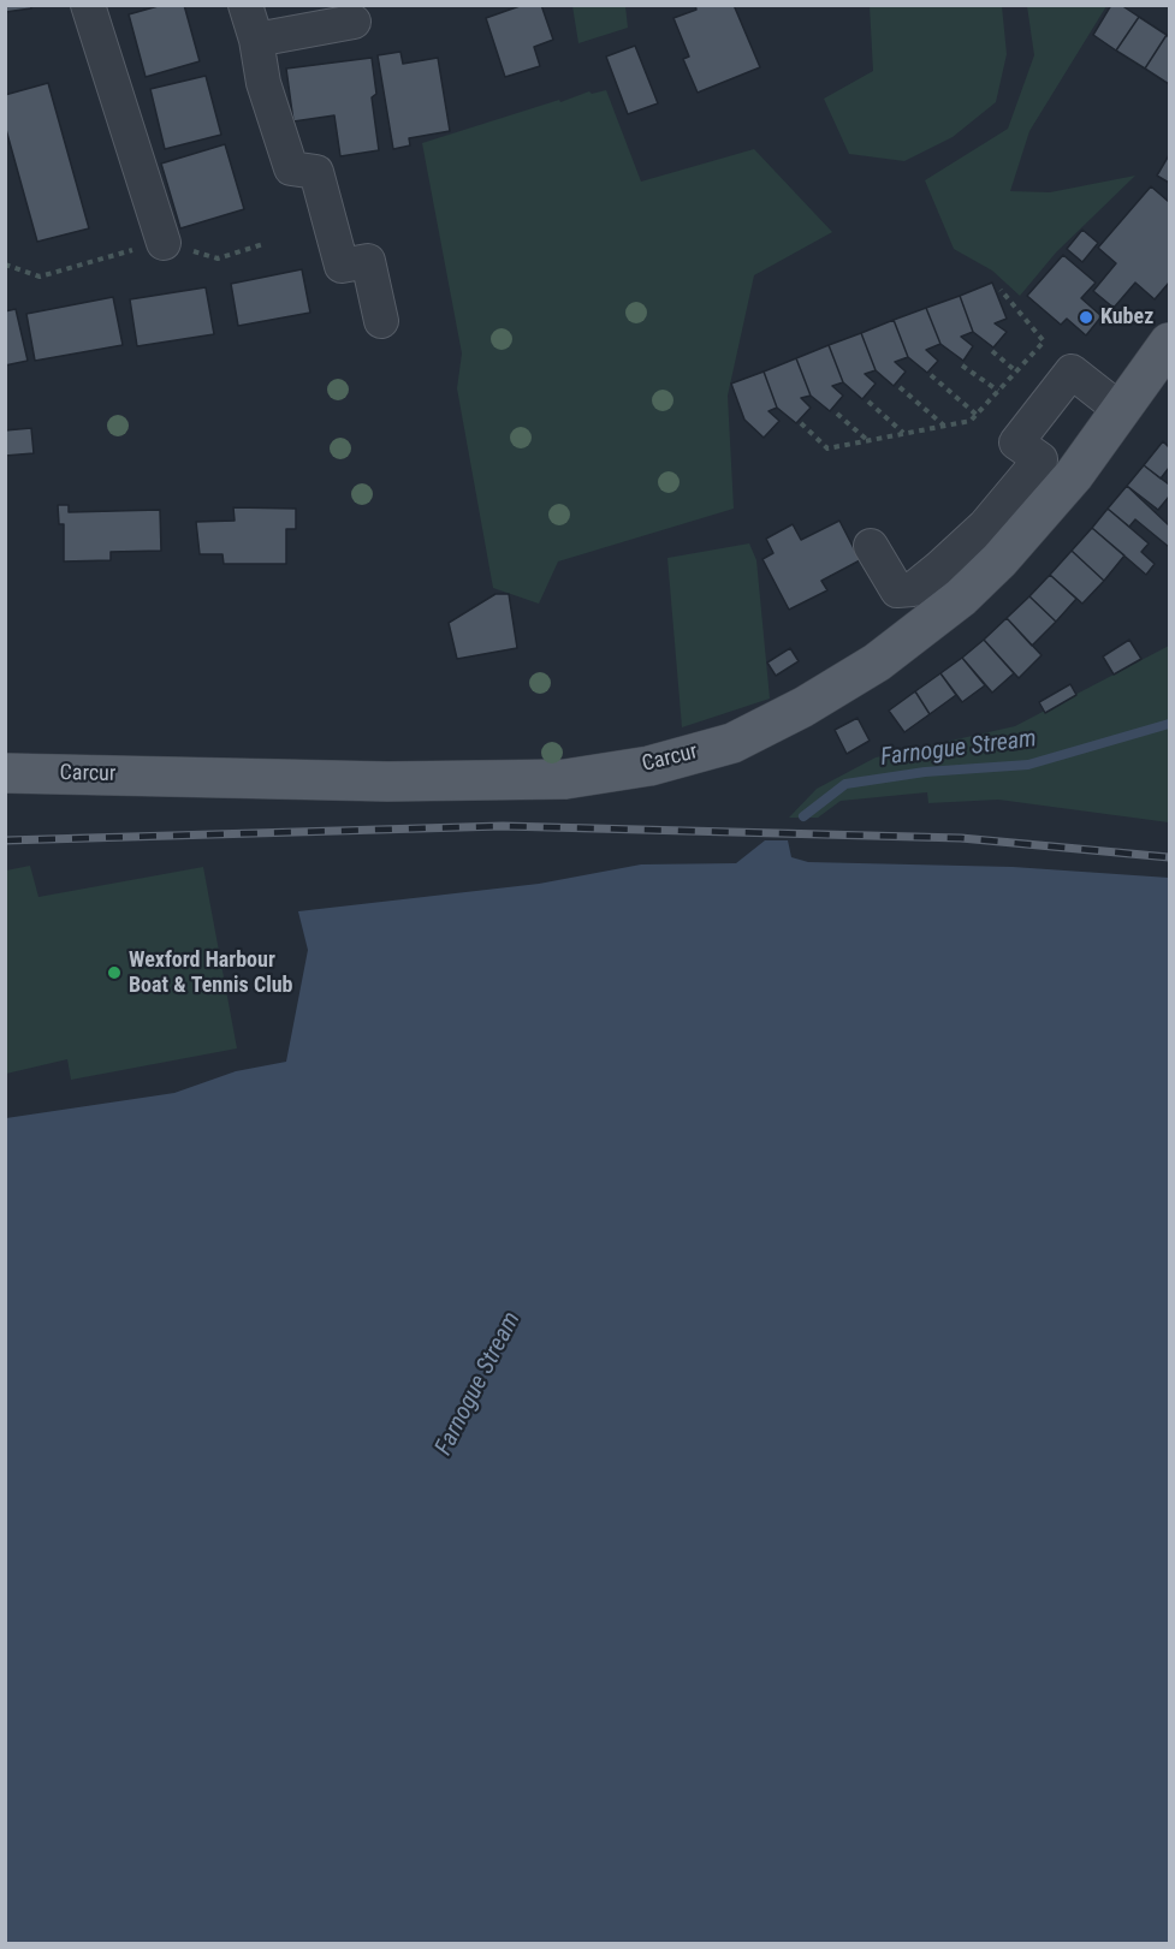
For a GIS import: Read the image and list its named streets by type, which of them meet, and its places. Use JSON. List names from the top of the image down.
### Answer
{
  "streets": {
    "main road": ["Carcur"]
  },
  "water": ["Farnogue Stream"],
  "places": ["Kubez", "Wexford Harbour Boat & Tennis Club"]
}
